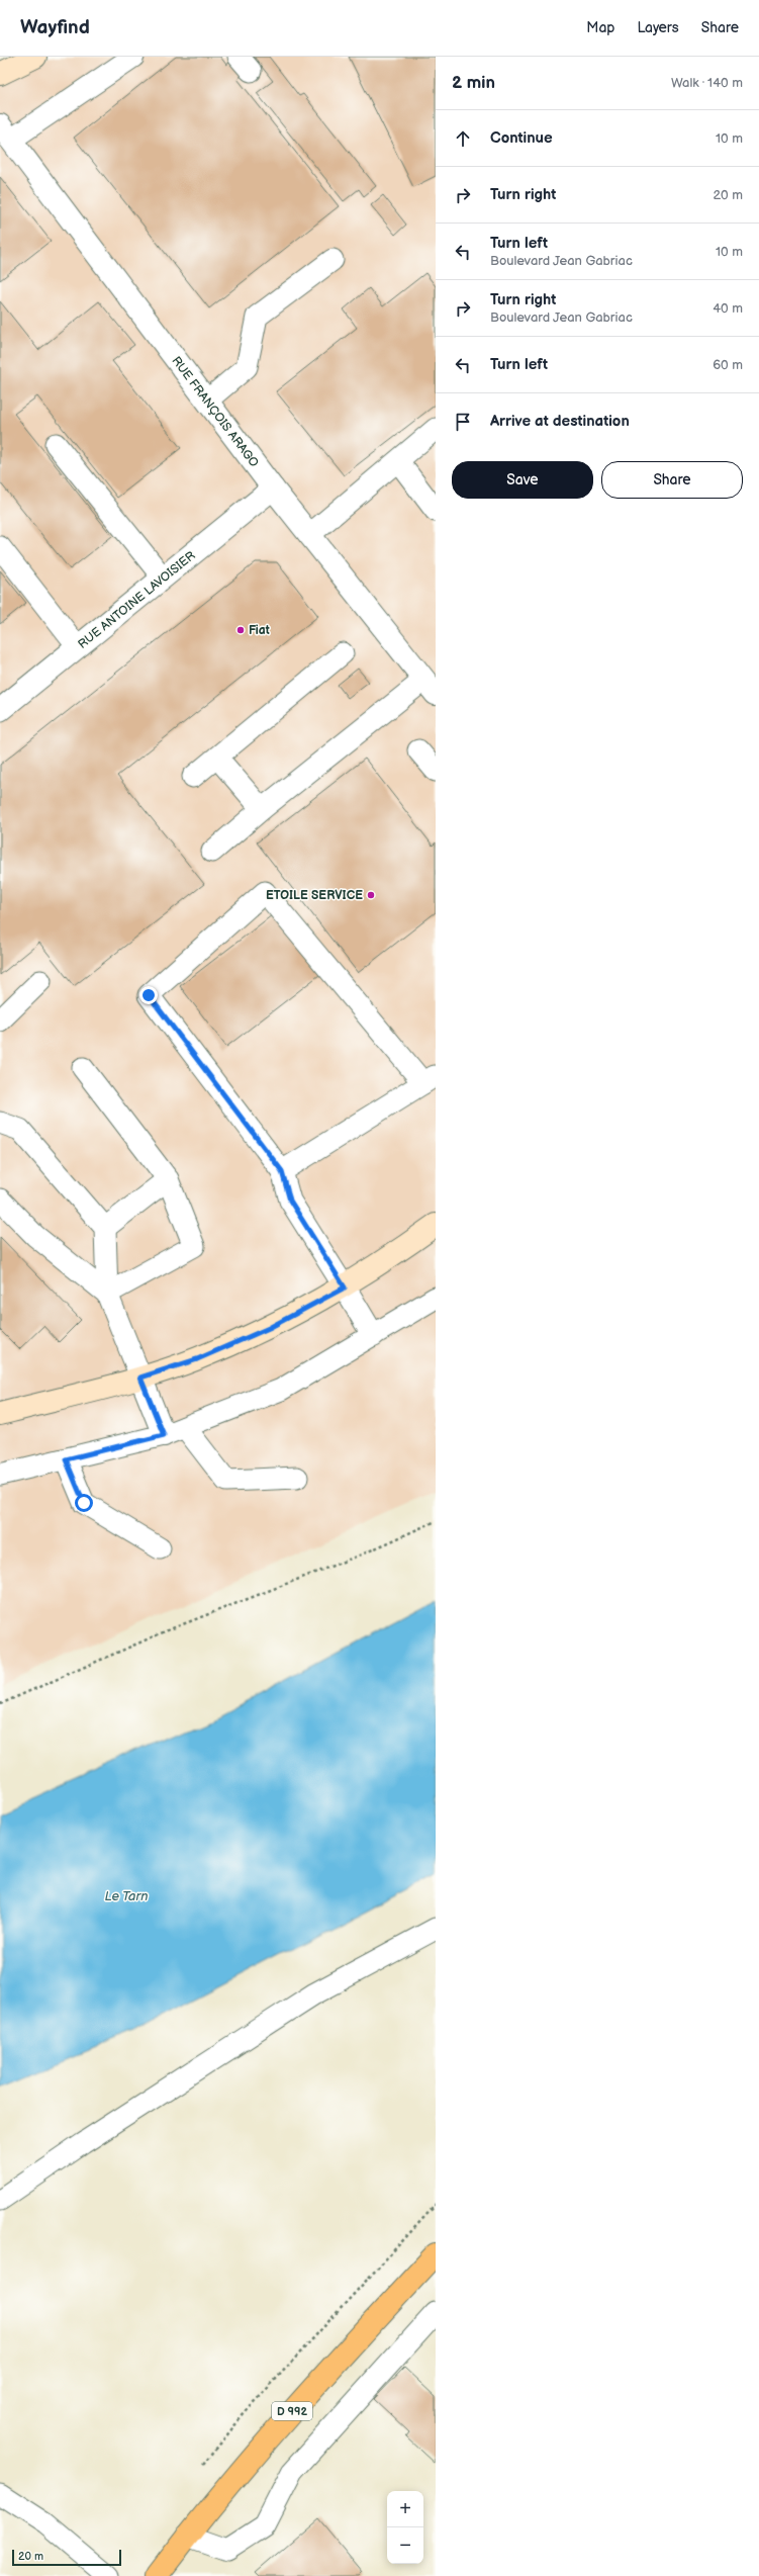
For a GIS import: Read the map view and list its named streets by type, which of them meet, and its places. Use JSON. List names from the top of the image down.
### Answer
{
  "streets": {
    "main road": ["D 992"],
    "street": ["RUE FRANÇOIS ARAGO", "RUE ANTOINE LAVOISIER"]
  },
  "crossings": [
    ["RUE FRANÇOIS ARAGO", "RUE ANTOINE LAVOISIER"]
  ],
  "water": ["Le Tarn"],
  "places": ["Fiat", "ETOILE SERVICE"],
  "scale_bar": "20 m",
  "page": {
    "header": "Wayfind",
    "nav": ["Map", "Layers", "Share"],
    "heading": ["2 min", "Walk · 140 m"],
    "list": [
      ["Continue", "10 m"],
      ["Turn right", "20 m"],
      ["Turn left", "Boulevard Jean Gabriac", "10 m"],
      ["Turn right", "Boulevard Jean Gabriac", "40 m"],
      ["Turn left", "60 m"],
      "Arrive at destination"
    ],
    "buttons": ["Save", "Share"],
    "map_buttons": ["+", "−"],
    "scale": "20 m"
  }
}
